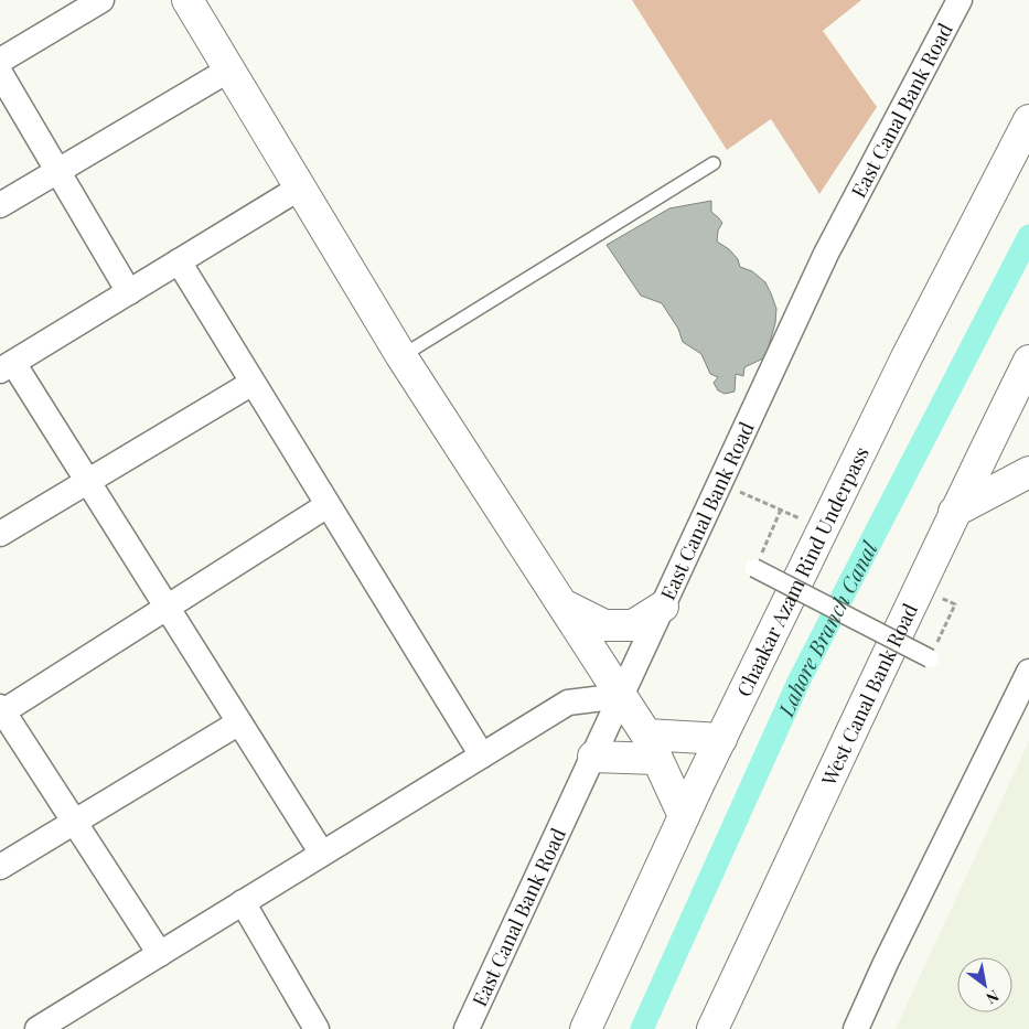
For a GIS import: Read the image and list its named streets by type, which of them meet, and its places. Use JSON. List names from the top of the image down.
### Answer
{
  "streets": {
    "main road": ["Chaakar Azam Rind Underpass", "West Canal Bank Road"],
    "street": ["East Canal Bank Road"]
  },
  "water": ["Lahore Branch Canal"],
  "north": "bottom right"
}
